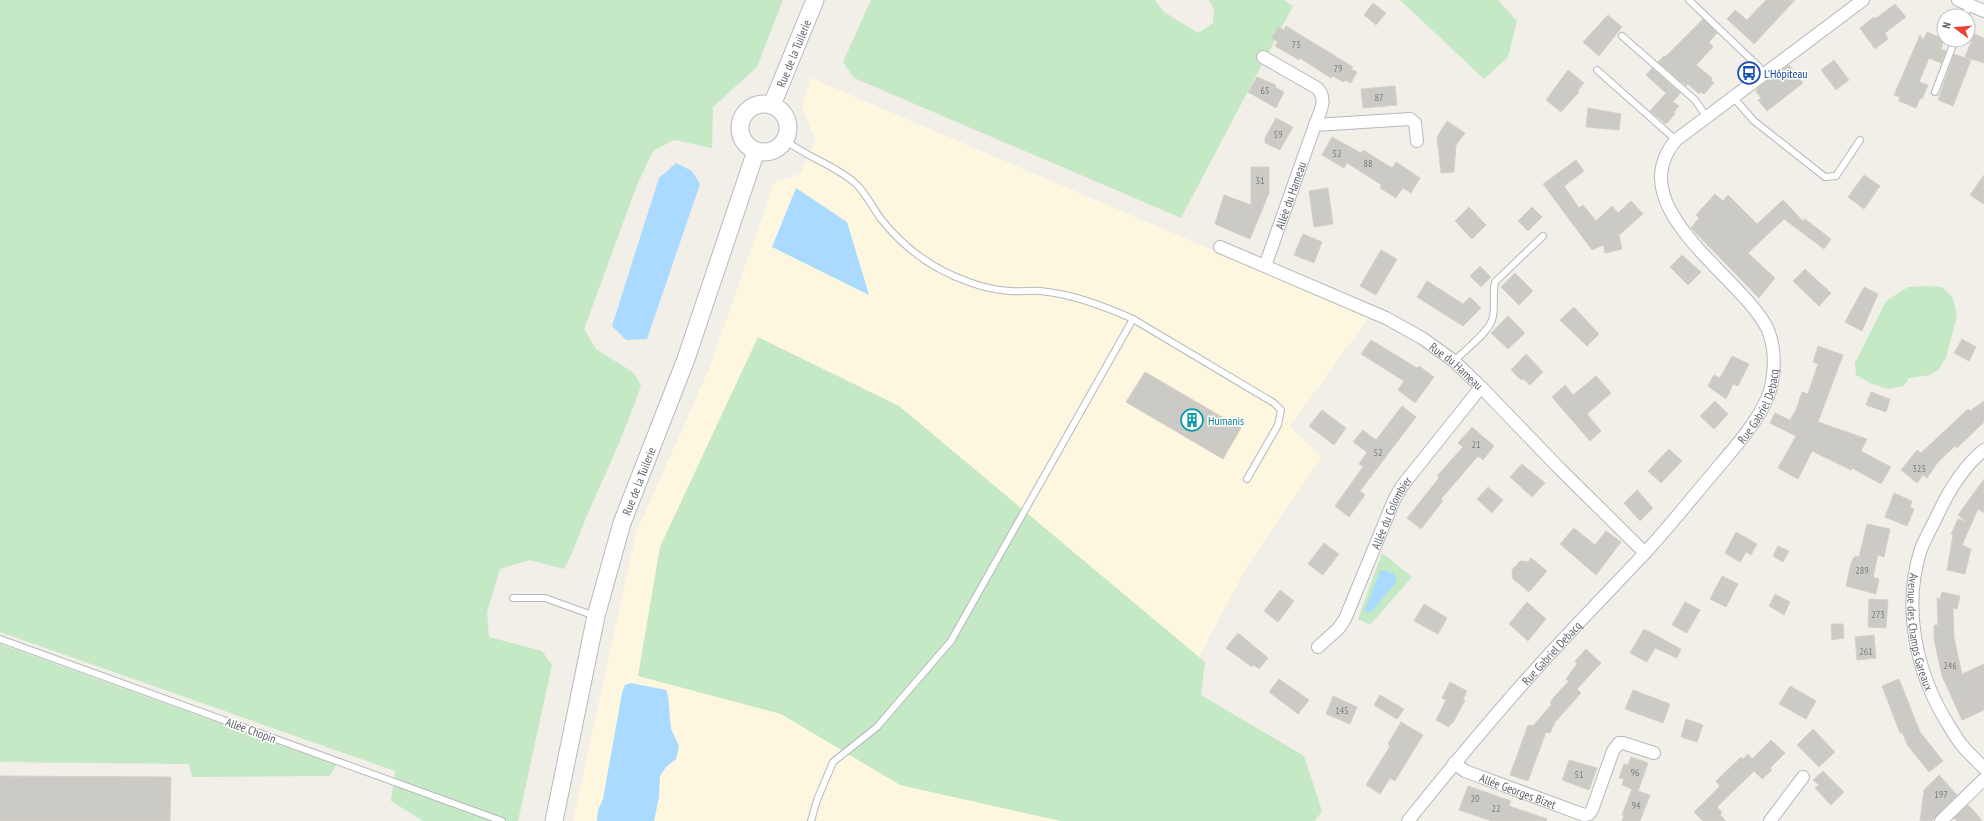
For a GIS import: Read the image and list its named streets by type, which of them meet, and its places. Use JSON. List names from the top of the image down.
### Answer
{
  "streets": {
    "street": [
      "Rue de la Tuilerie",
      "Allée du Hameau",
      "Rue du Hameau",
      "Rue Gabriel Debacq",
      "Allée du Colombier",
      "Avenue des Champs Gareaux",
      "Allée Georges Bizet"
    ],
    "lane": ["Allée Chopin"]
  },
  "crossings": [
    ["Allée du Hameau", "Rue du Hameau"],
    ["Rue du Hameau", "Rue Gabriel Debacq"],
    ["Rue du Hameau", "Allée du Colombier"],
    ["Rue Gabriel Debacq", "Allée Georges Bizet"]
  ],
  "places": {
    "bus stop": ["L'Hôpiteau"],
    "building": ["Humanis"]
  },
  "house_numbers": [
    "73",
    "79",
    "65",
    "87",
    "59",
    "52",
    "88",
    "31",
    "21",
    "52",
    "323",
    "289",
    "273",
    "261",
    "246",
    "145",
    "96",
    "51",
    "197",
    "20",
    "94",
    "22"
  ],
  "north": "left"
}
